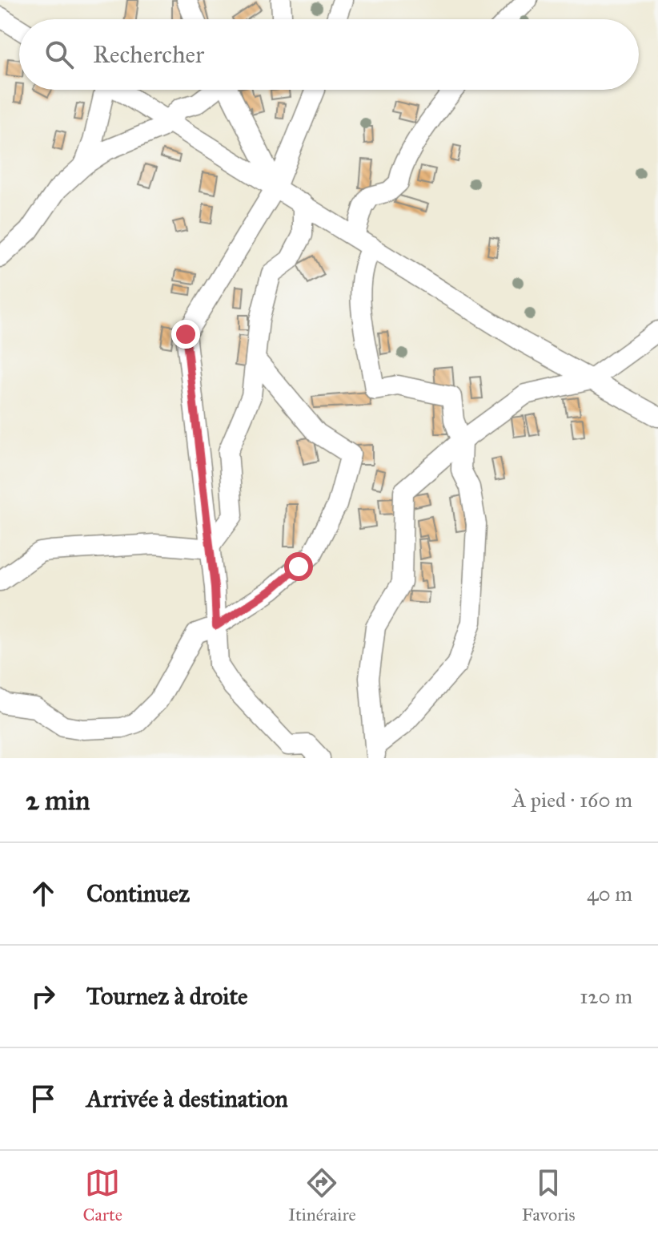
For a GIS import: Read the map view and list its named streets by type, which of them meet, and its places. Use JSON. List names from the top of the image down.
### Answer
{
  "page": {
    "search": "Rechercher",
    "heading": ["2 min", "À pied · 160 m"],
    "list": [
      ["Continuez", "40 m"],
      ["Tournez à droite", "120 m"],
      "Arrivée à destination"
    ],
    "nav": ["Carte", "Itinéraire", "Favoris"]
  }
}
